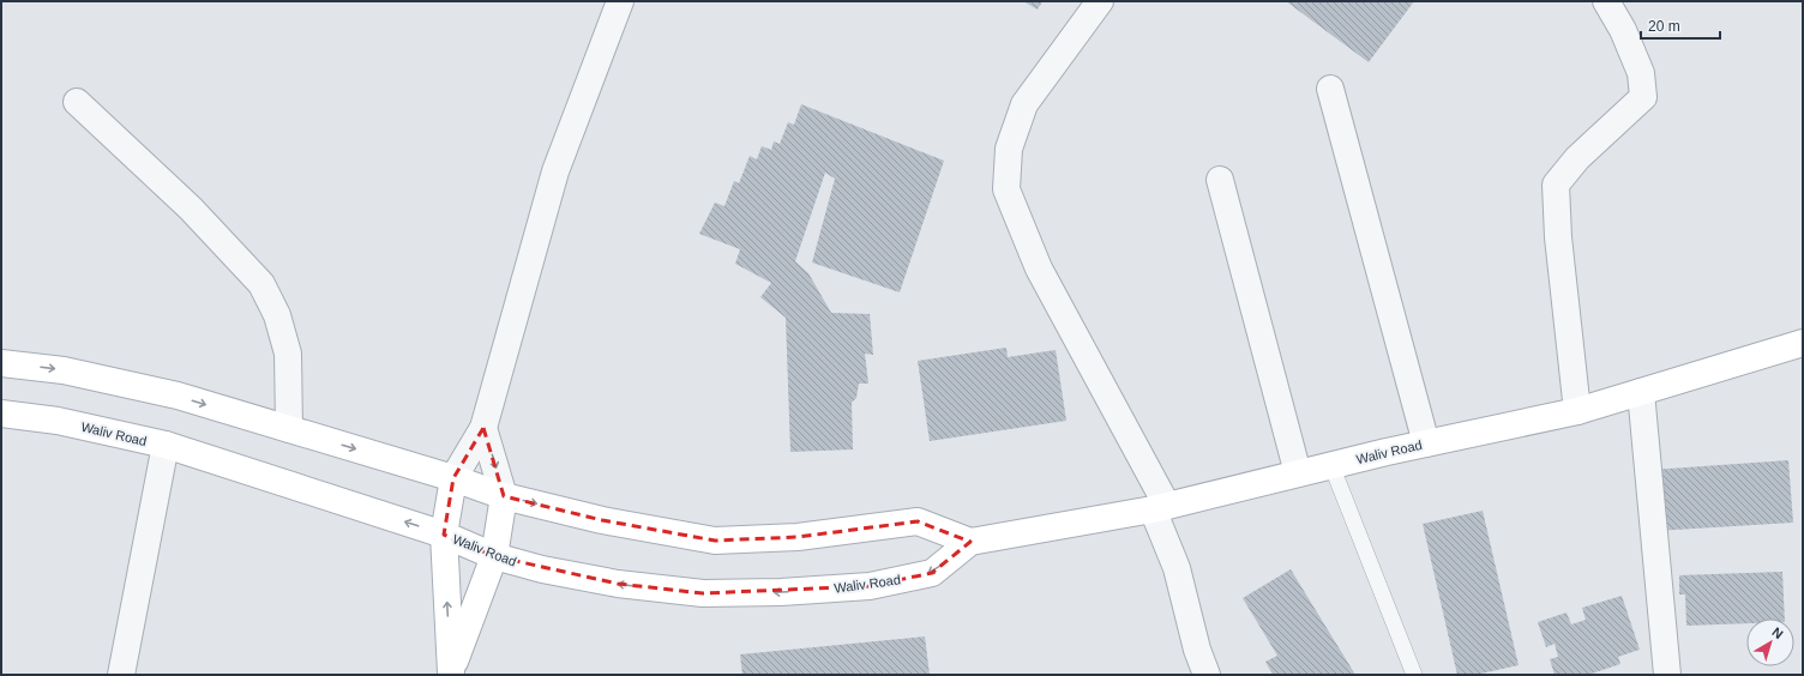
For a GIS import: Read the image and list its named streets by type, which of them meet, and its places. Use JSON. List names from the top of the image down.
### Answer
{
  "streets": {
    "main road": ["Waliv Road"]
  },
  "scale_bar": "20 m",
  "north": "top right"
}
